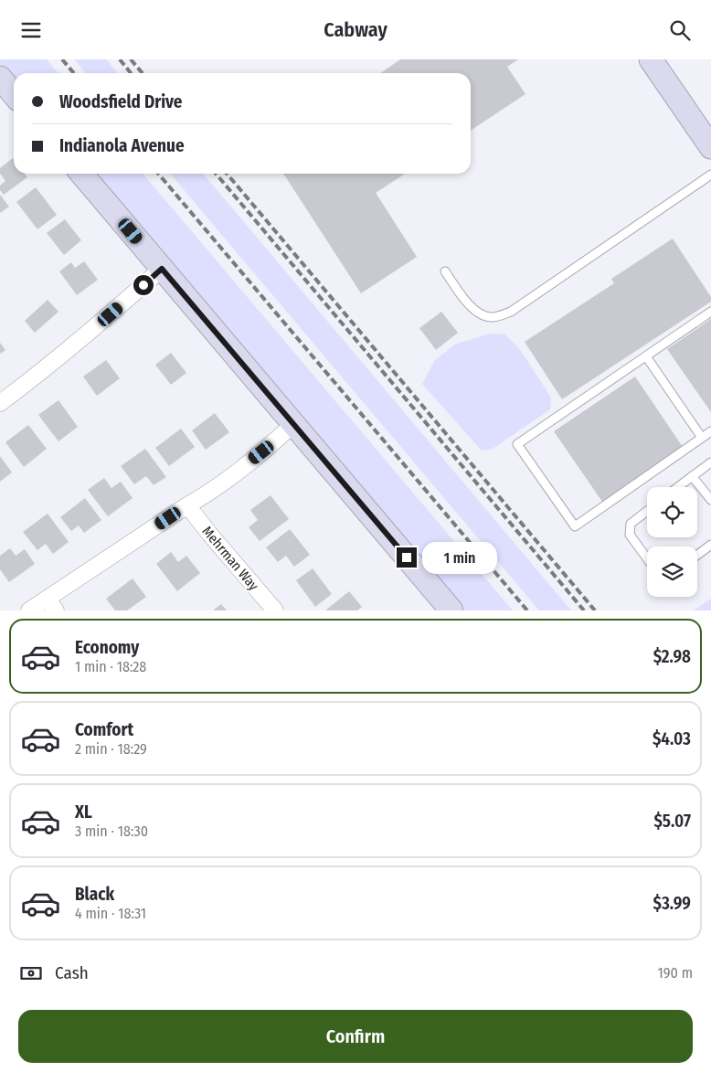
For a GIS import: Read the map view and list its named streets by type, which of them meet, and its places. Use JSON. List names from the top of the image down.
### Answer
{
  "streets": {
    "street": ["Mehrman Way"]
  },
  "page": {
    "header": "Cabway",
    "banner": ["Woodsfield Drive", "Indianola Avenue"],
    "bubble": "1 min",
    "list": [
      {
        "name": "Economy",
        "note": "1 min · 18:28",
        "value": "$2.98"
      },
      {
        "name": "Comfort",
        "note": "2 min · 18:29",
        "value": "$4.03"
      },
      {
        "name": "XL",
        "note": "3 min · 18:30",
        "value": "$5.07"
      },
      {
        "name": "Black",
        "note": "4 min · 18:31",
        "value": "$3.99"
      }
    ],
    "pay": ["Cash", "190 m"],
    "buttons": "Confirm"
  }
}
